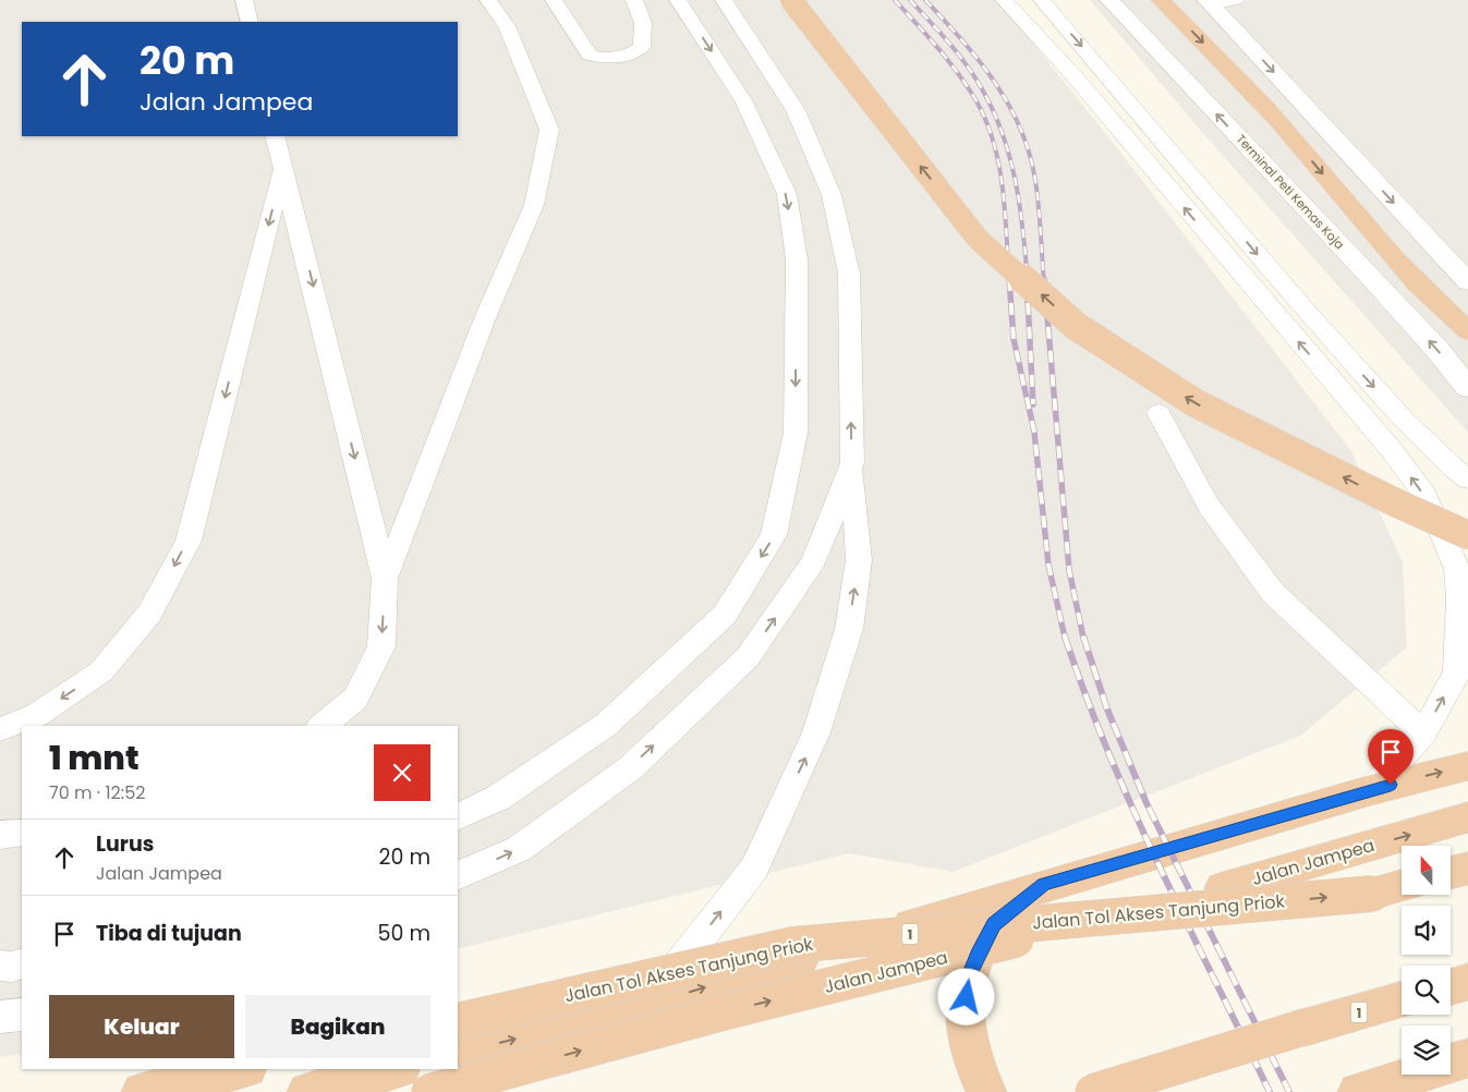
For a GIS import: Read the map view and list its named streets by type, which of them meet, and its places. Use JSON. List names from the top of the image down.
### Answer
{
  "streets": {
    "highway": ["Jalan Jampea", "Jalan Tol Akses Tanjung Priok", "1"],
    "street": ["Terminal Peti Kemas Koja"]
  },
  "north": "top",
  "page": {
    "turn": ["20 m", "Jalan Jampea"],
    "heading": ["1 mnt", "70 m · 12:52"],
    "list": [
      {
        "name": "Lurus",
        "note": "Jalan Jampea",
        "value": "20 m"
      },
      {
        "name": "Tiba di tujuan",
        "value": "50 m"
      }
    ],
    "buttons": ["Keluar", "Bagikan"]
  }
}
